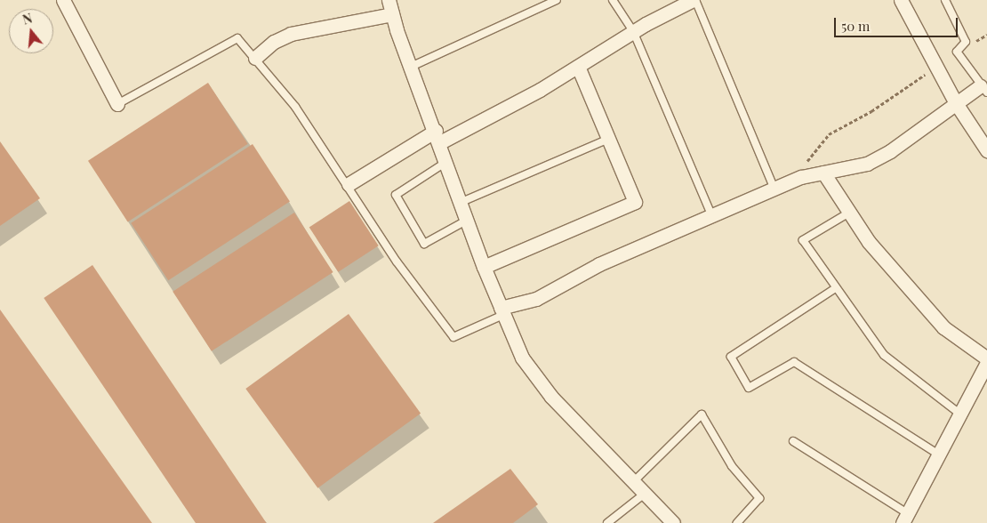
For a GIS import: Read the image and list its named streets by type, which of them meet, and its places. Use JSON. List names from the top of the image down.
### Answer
{
  "scale_bar": "50 m",
  "north": "top"
}
